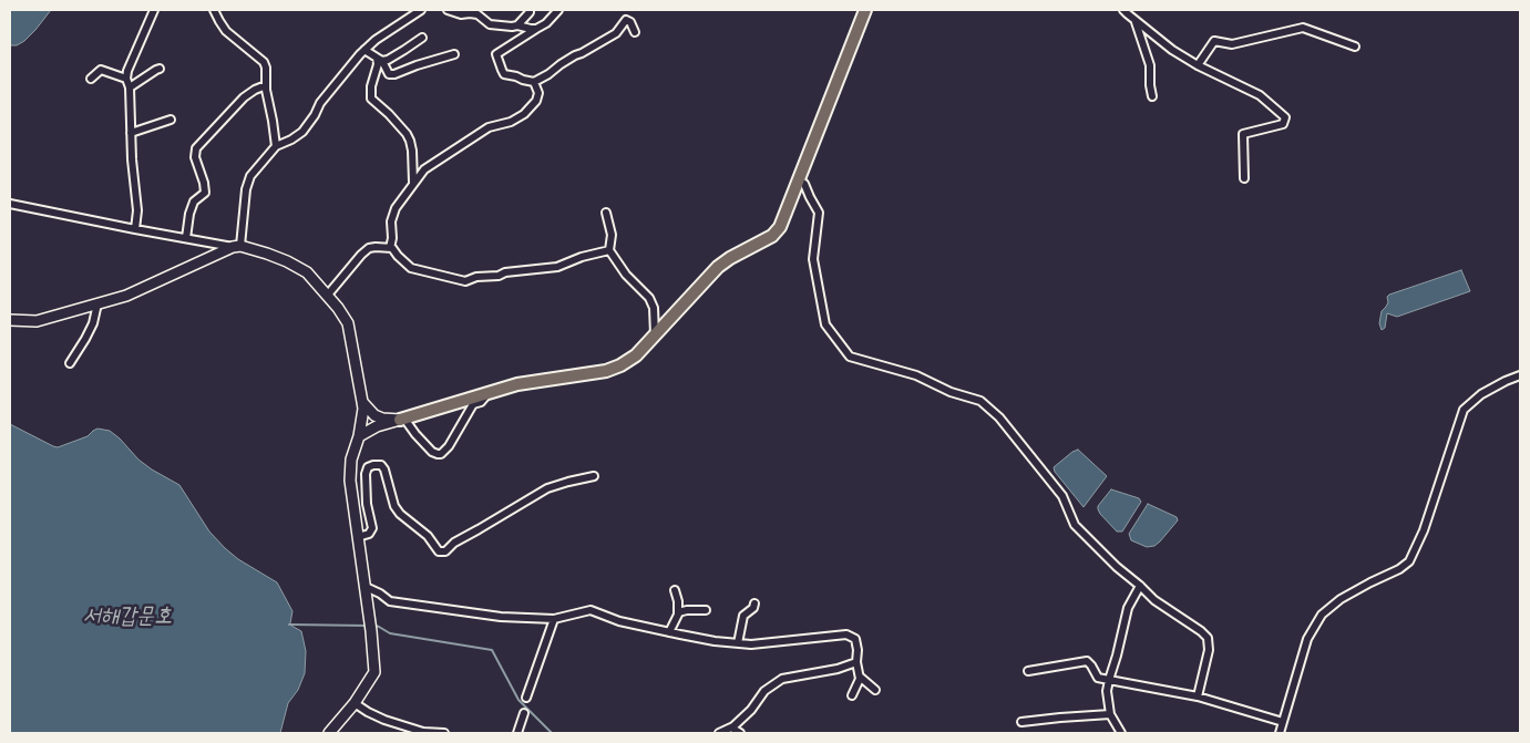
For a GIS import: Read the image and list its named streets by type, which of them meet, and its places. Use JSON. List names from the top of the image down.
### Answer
{
  "water": ["서해갑문호"]
}
